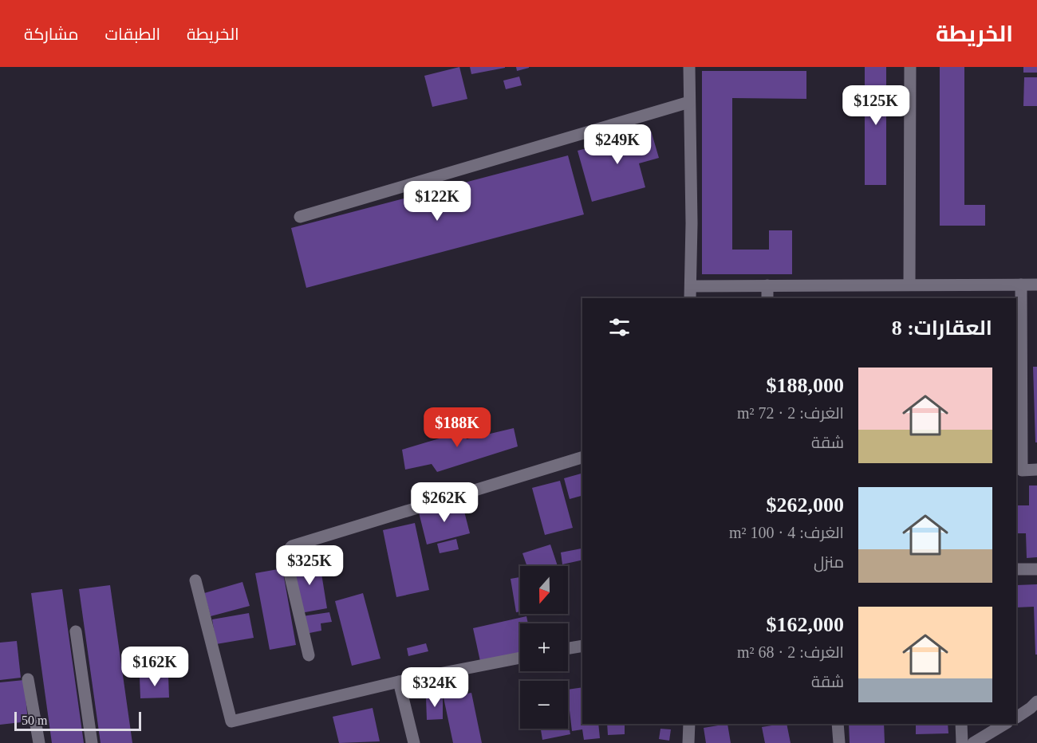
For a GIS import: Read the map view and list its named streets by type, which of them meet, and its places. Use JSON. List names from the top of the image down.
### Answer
{
  "scale_bar": "50 m",
  "north": "bottom",
  "page": {
    "header": "الخريطة",
    "nav": ["الخريطة", "الطبقات", "مشاركة"],
    "price": [
      "$125K",
      "$249K",
      "$122K",
      "$188K",
      "$262K",
      "$325K",
      "$162K",
      "$324K"
    ],
    "heading": "العقارات: 8",
    "list": [
      {
        "name": "$188,000",
        "note": "الغرف: 2 · 72 m² · شقة"
      },
      {
        "name": "$262,000",
        "note": "الغرف: 4 · 100 m² · منزل"
      },
      {
        "name": "$162,000",
        "note": "الغرف: 2 · 68 m² · شقة"
      }
    ],
    "map_buttons": ["+", "−"],
    "scale": "50 m"
  }
}
